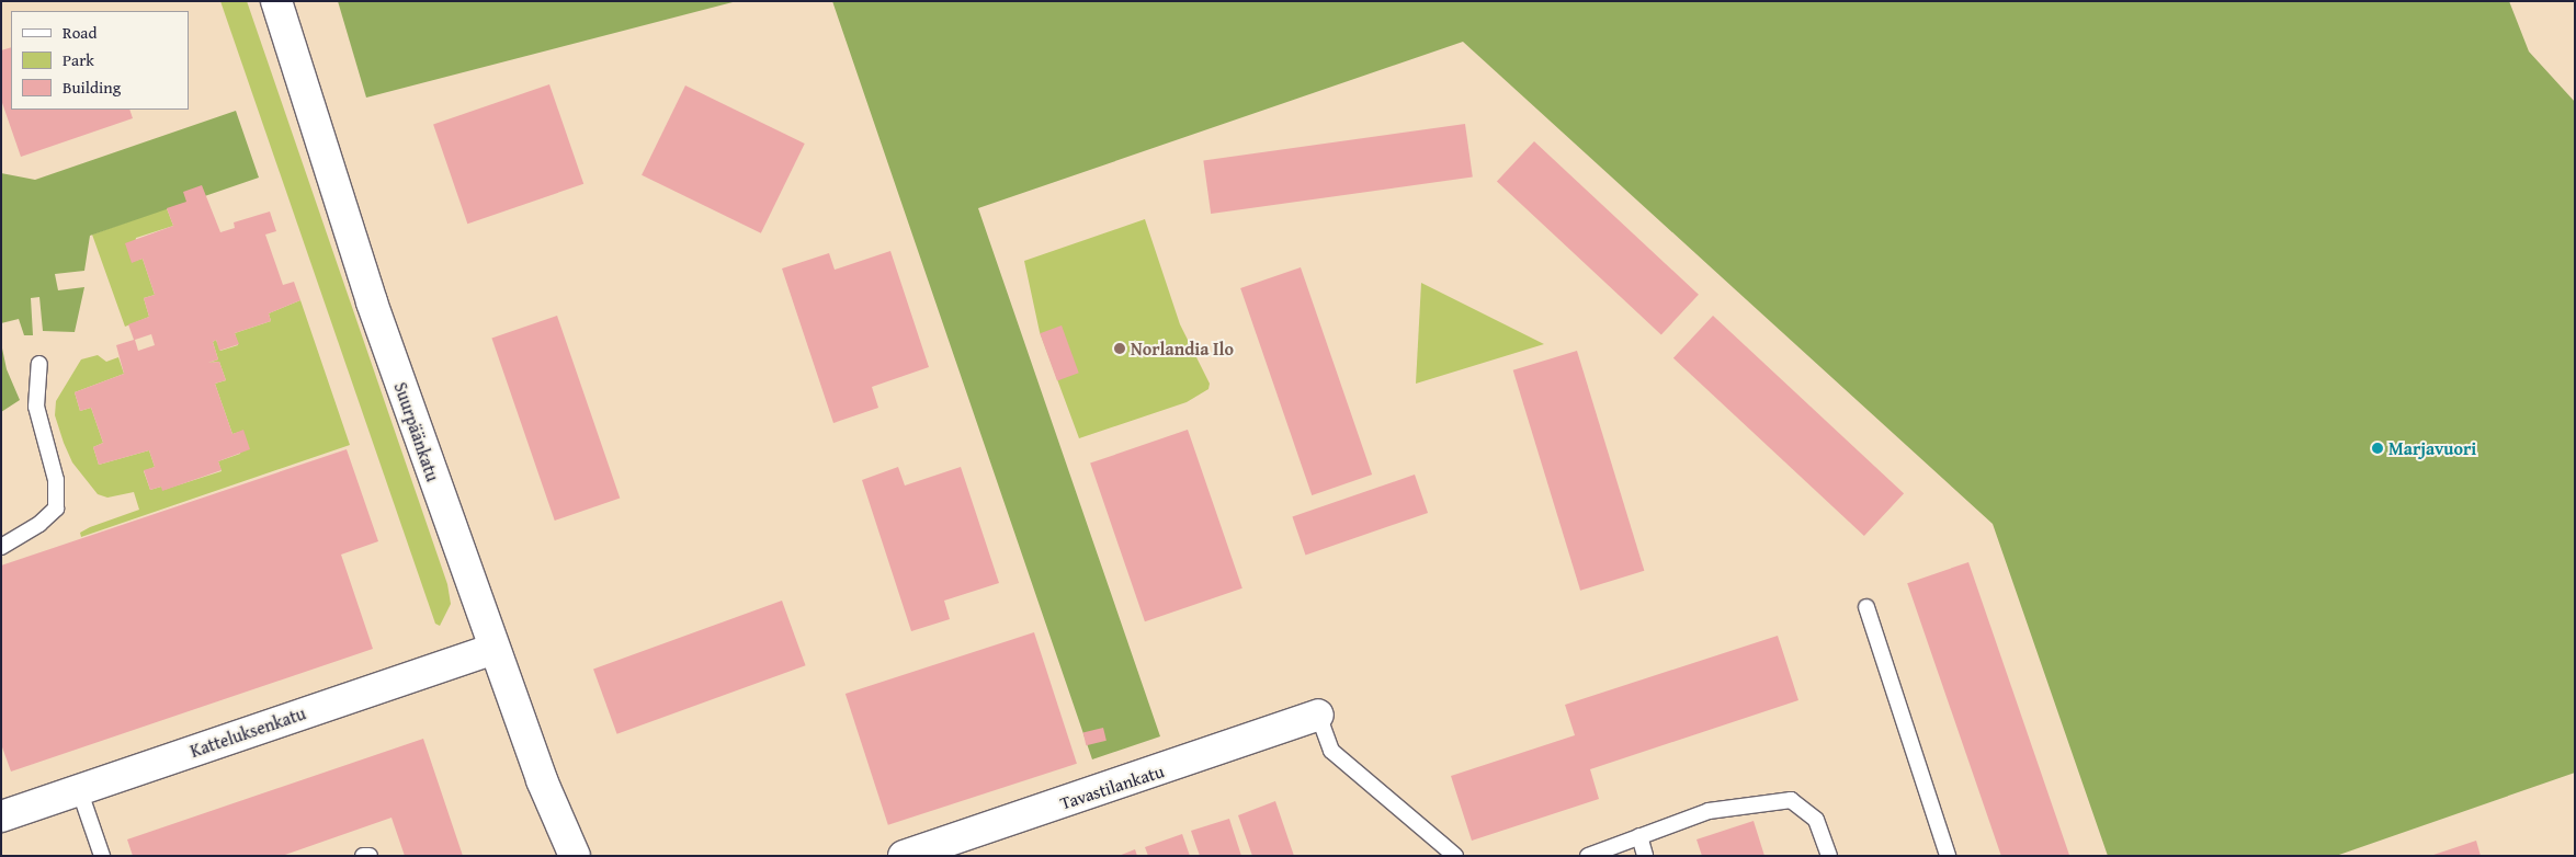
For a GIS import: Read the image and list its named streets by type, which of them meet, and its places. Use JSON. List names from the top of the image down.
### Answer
{
  "streets": {
    "street": ["Suurpäänkatu", "Katteluksenkatu", "Tavastilankatu"]
  },
  "crossings": [
    ["Suurpäänkatu", "Katteluksenkatu"]
  ],
  "places": ["Norlandia Ilo", "Marjavuori"],
  "legend": ["Road", "Park", "Building"]
}
